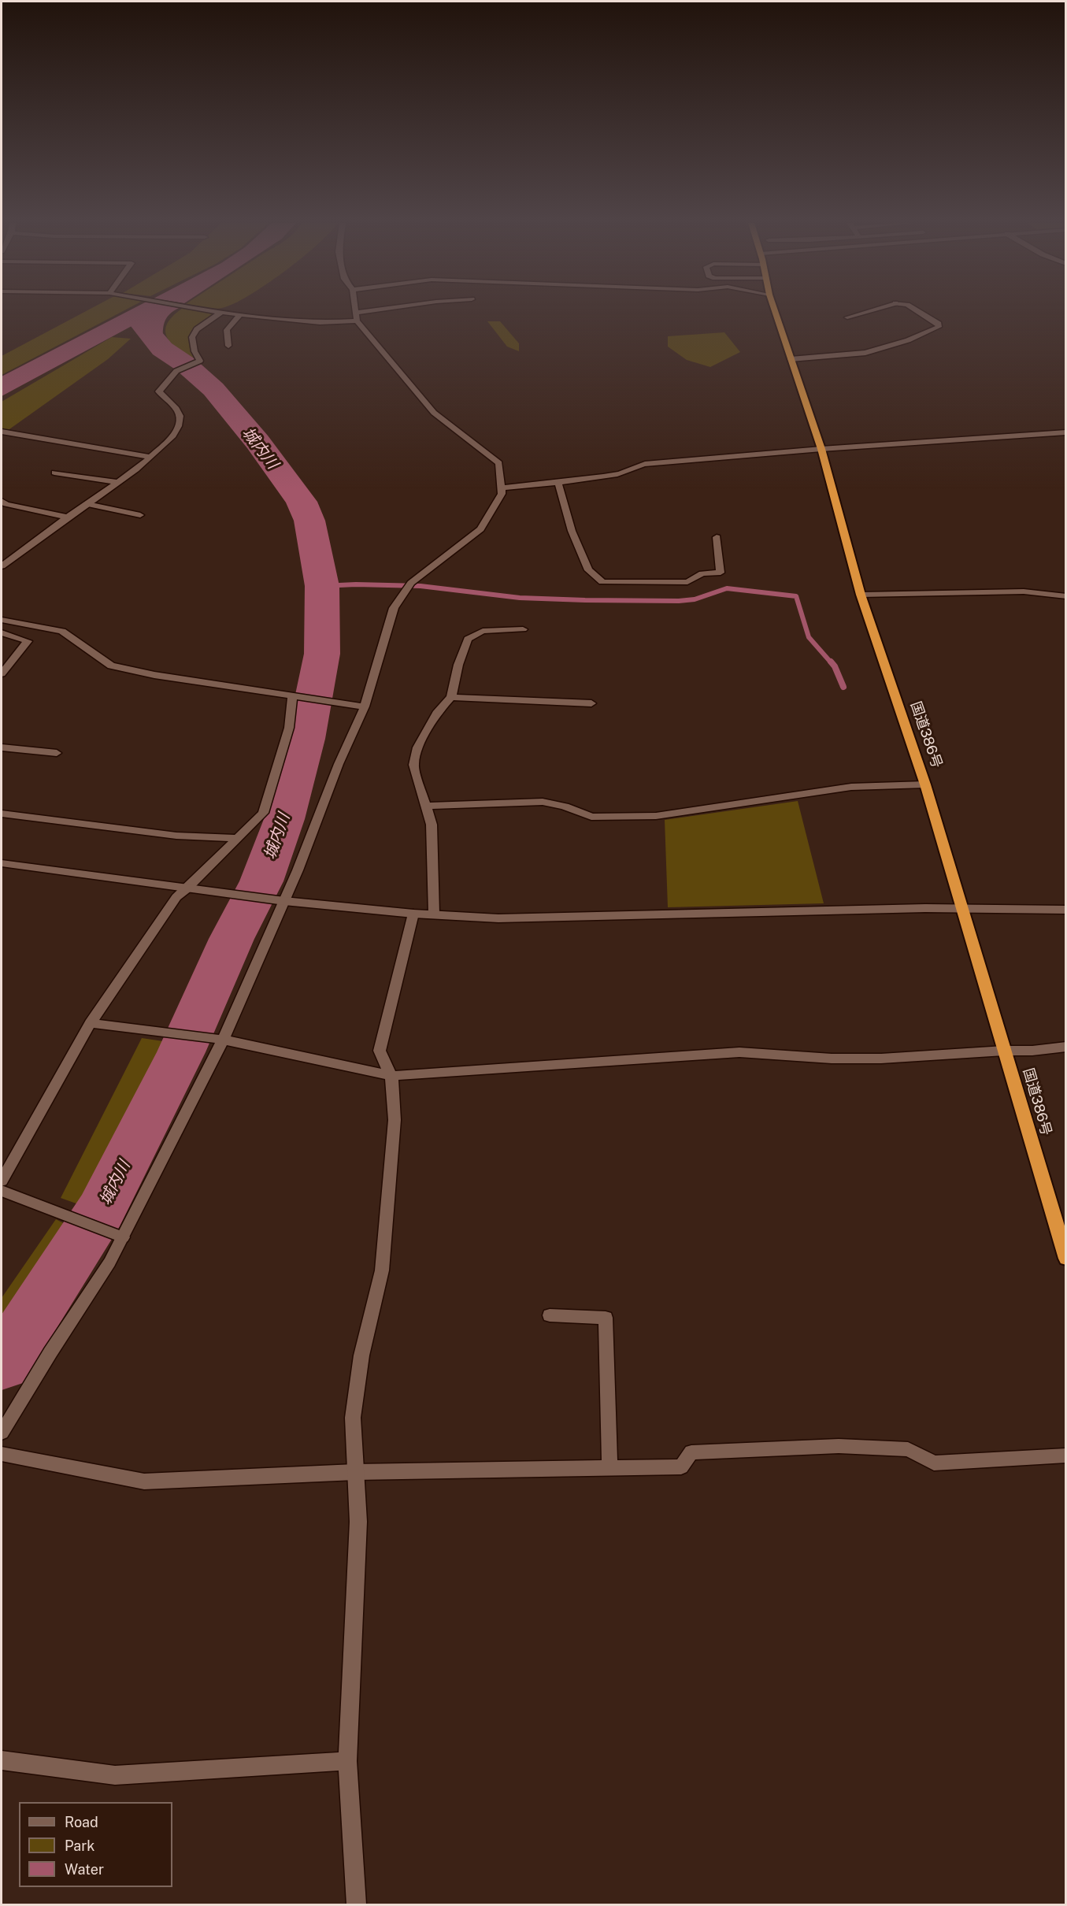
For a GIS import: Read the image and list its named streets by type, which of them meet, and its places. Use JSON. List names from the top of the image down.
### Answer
{
  "streets": {
    "highway": ["国道386号"]
  },
  "water": ["城内川"],
  "legend": ["Road", "Park", "Water"]
}
